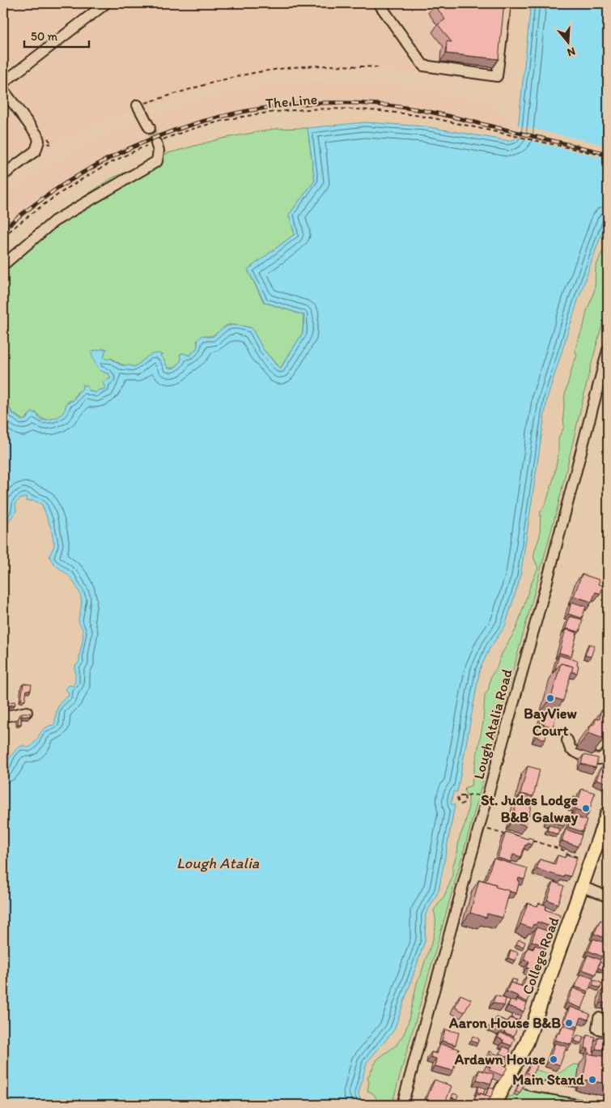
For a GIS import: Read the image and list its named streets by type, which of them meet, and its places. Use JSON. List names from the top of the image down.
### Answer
{
  "streets": {
    "main road": ["College Road"],
    "street": ["Lough Atalia Road"],
    "path": ["The Line"]
  },
  "water": ["Lough Atalia"],
  "places": [
    "BayView Court",
    "St. Judes Lodge B&B Galway",
    "Aaron House B&B",
    "Ardawn House",
    "Main Stand"
  ],
  "scale_bar": "50 m",
  "north": "bottom"
}
